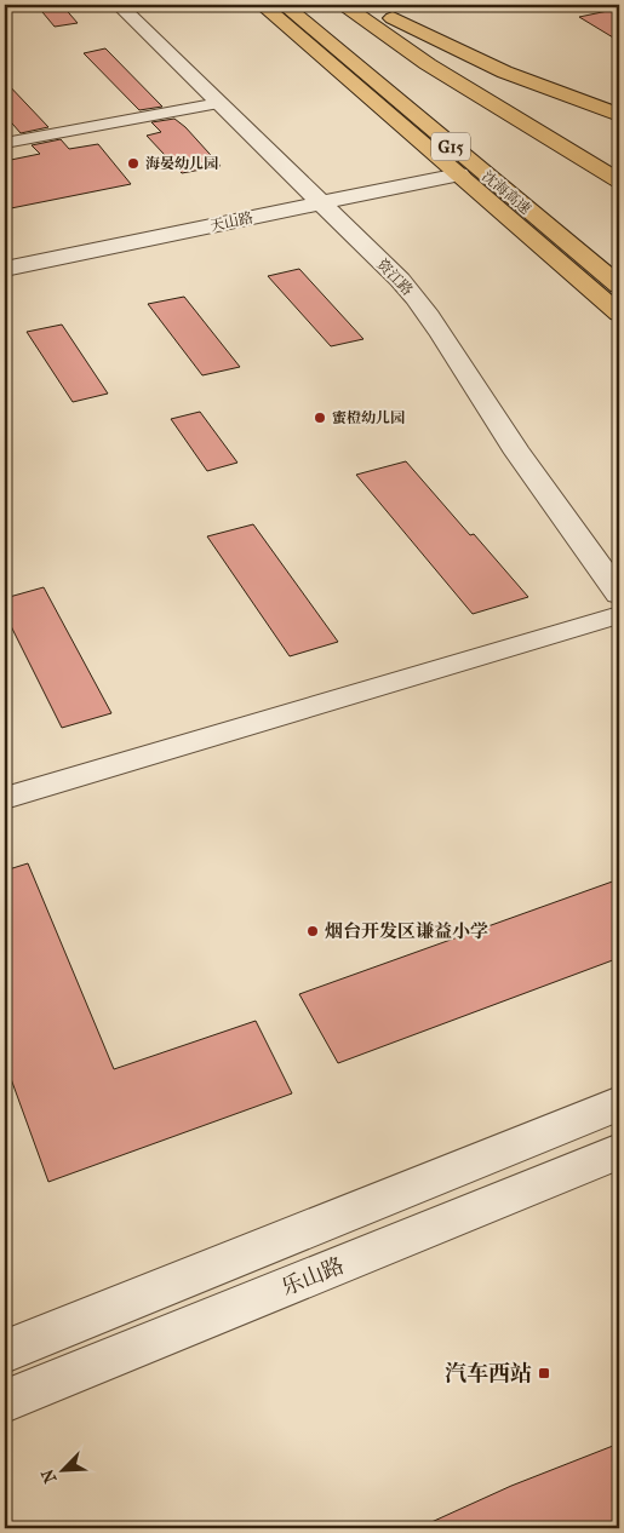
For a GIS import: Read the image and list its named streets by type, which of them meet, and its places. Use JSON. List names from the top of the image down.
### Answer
{
  "streets": {
    "highway": ["G15", "沈海高速"],
    "street": ["天山路", "资江路", "乐山路"]
  },
  "crossings": [
    ["天山路", "资江路"]
  ],
  "places": {
    "other": ["海晏幼儿园", "蜜橙幼儿园", "烟台开发区谦益小学"],
    "transit": ["汽车西站"]
  },
  "north": "bottom left"
}
